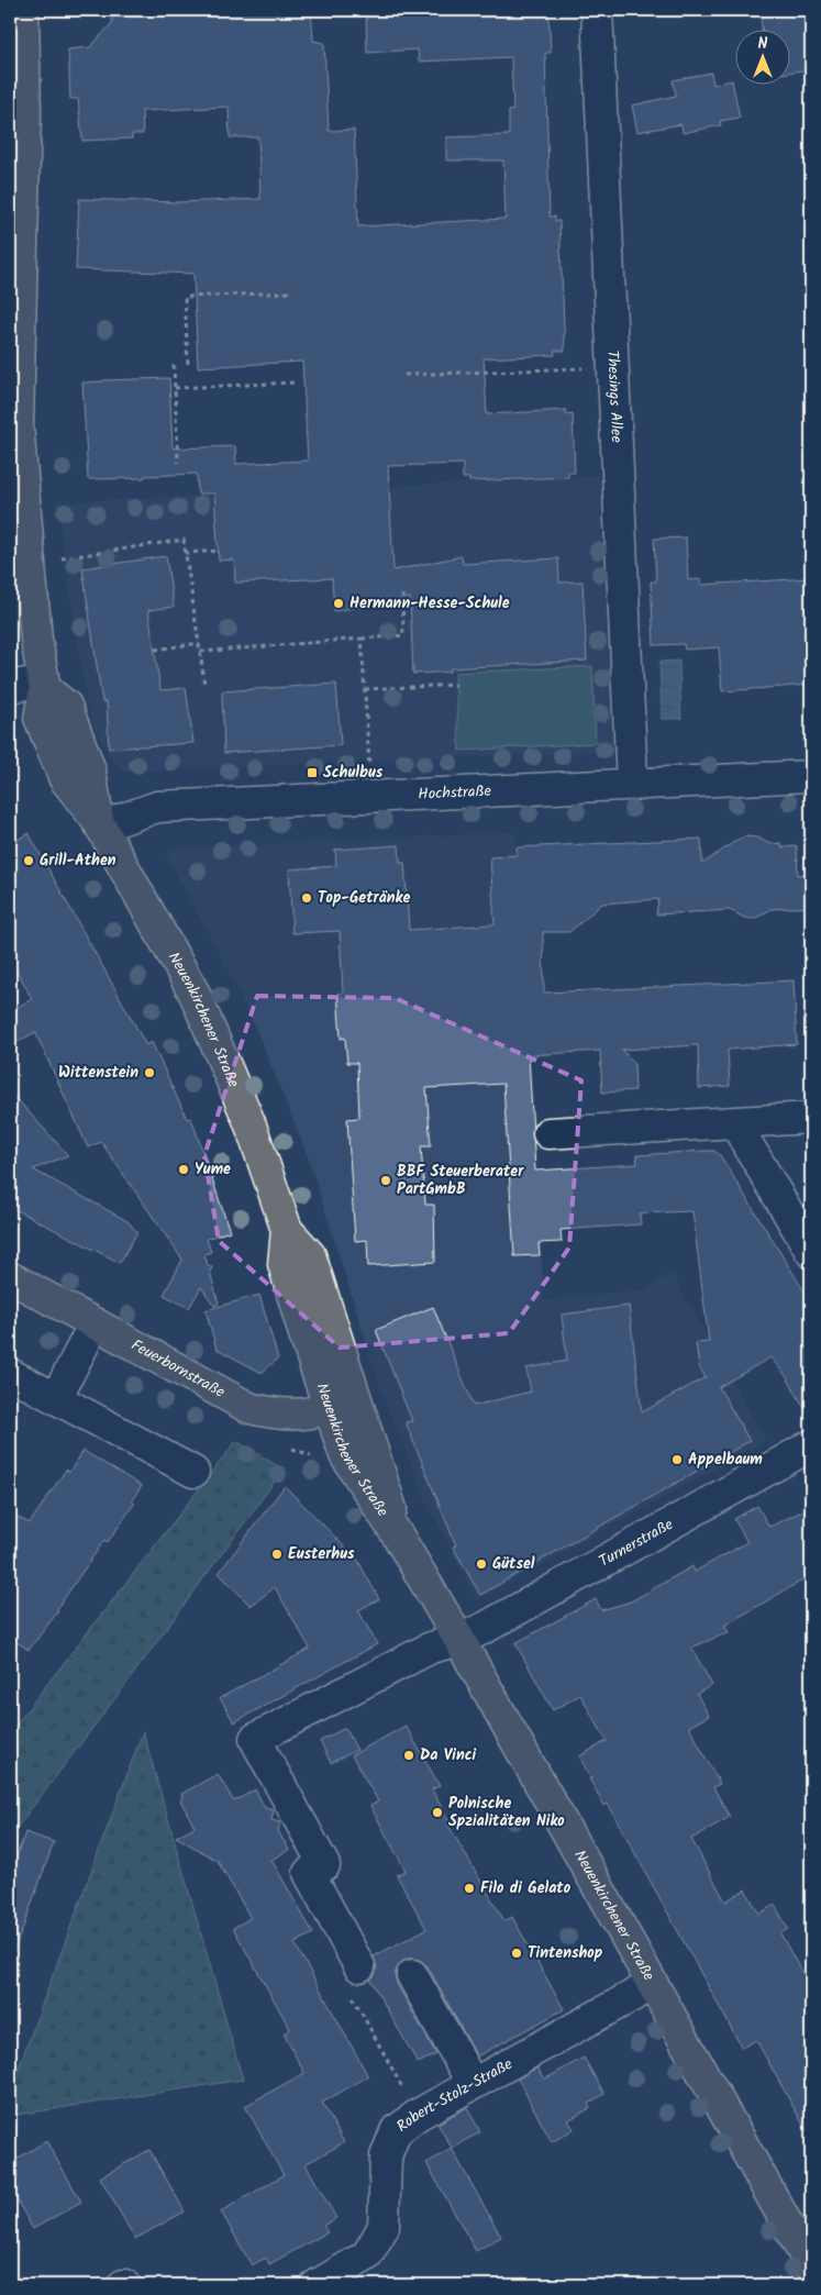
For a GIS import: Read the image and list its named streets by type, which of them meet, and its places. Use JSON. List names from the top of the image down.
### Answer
{
  "streets": {
    "main road": ["Neuenkirchener Straße", "Feuerbornstraße"],
    "street": [
      "Thesings Allee",
      "Hochstraße",
      "Turnerstraße",
      "Robert-Stolz-Straße"
    ]
  },
  "crossings": [
    ["Thesings Allee", "Hochstraße"],
    ["Hochstraße", "Neuenkirchener Straße"],
    ["Neuenkirchener Straße", "Feuerbornstraße"],
    ["Neuenkirchener Straße", "Turnerstraße"],
    ["Neuenkirchener Straße", "Robert-Stolz-Straße"]
  ],
  "places": {
    "other": [
      "Hermann-Hesse-Schule",
      "Grill-Athen",
      "Top-Getränke",
      "Wittenstein",
      "Yume",
      "BBF Steuerberater PartGmbB",
      "Appelbaum",
      "Eusterhus",
      "Gütsel",
      "Da Vinci",
      "Polnische Spzialitäten Niko",
      "Filo di Gelato",
      "Tintenshop"
    ],
    "transit": ["Schulbus"]
  },
  "north": "top"
}
